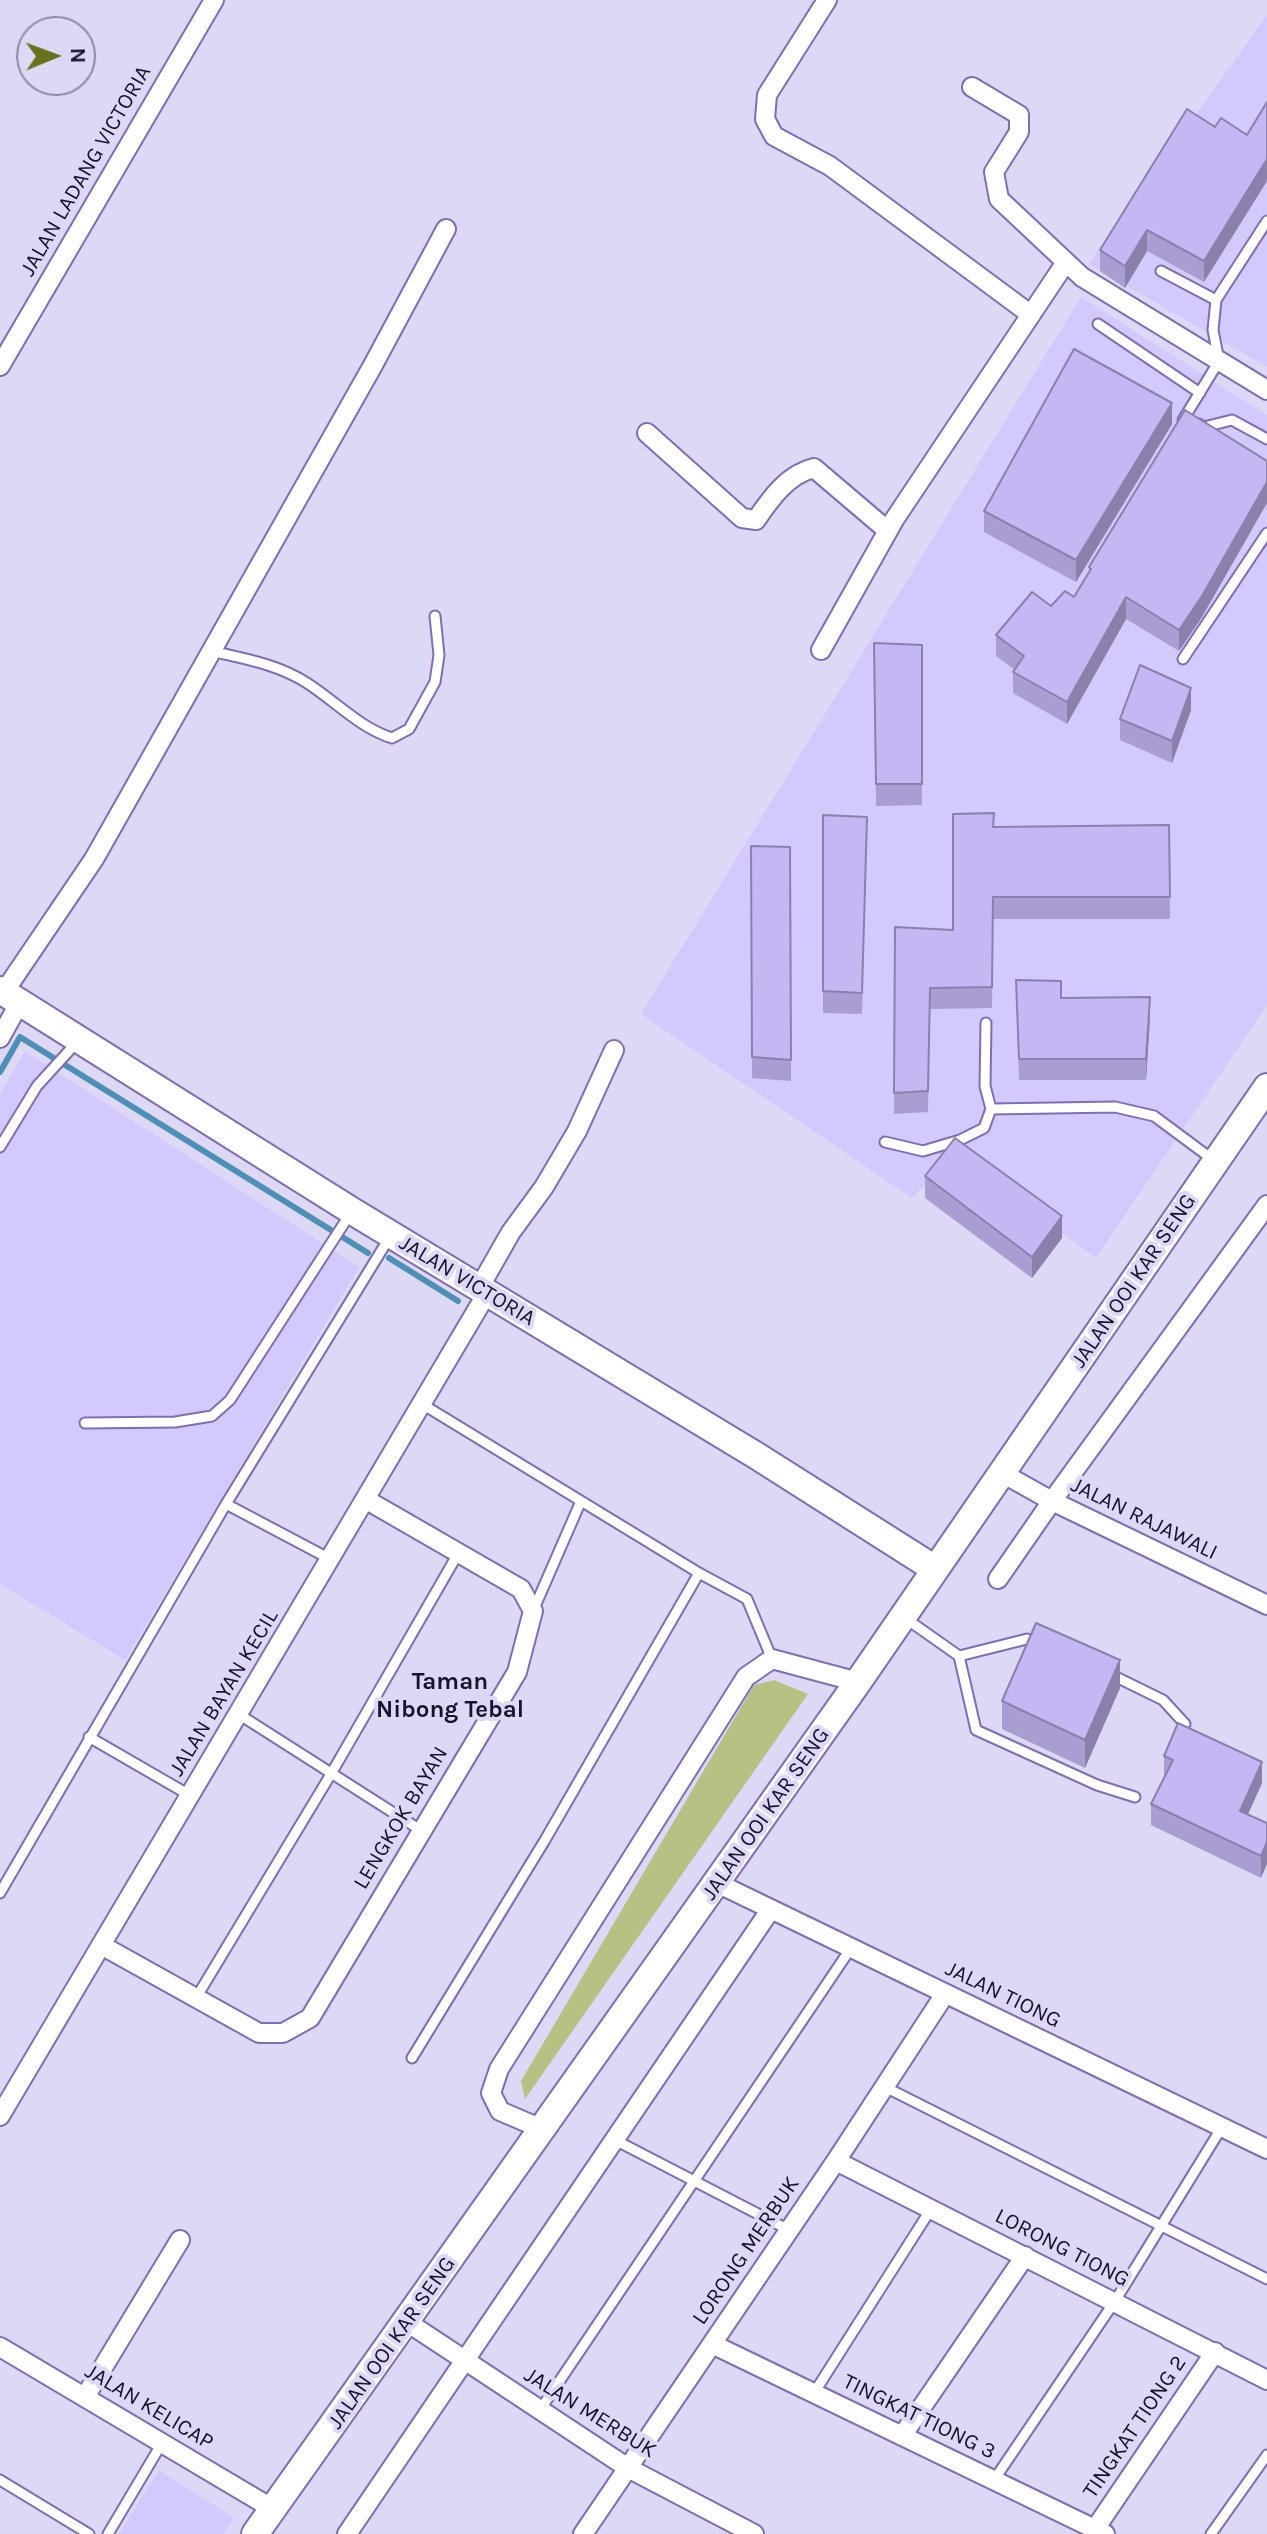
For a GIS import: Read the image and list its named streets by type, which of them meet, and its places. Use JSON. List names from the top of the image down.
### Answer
{
  "streets": {
    "main road": ["JALAN VICTORIA", "JALAN OOI KAR SENG"],
    "street": [
      "JALAN LADANG VICTORIA",
      "JALAN RAJAWALI",
      "JALAN BAYAN KECIL",
      "LENGKOK BAYAN",
      "JALAN TIONG",
      "LORONG TIONG",
      "LORONG MERBUK",
      "JALAN KELICAP",
      "JALAN MERBUK",
      "TINGKAT TIONG 3",
      "TINGKAT TIONG 2"
    ]
  },
  "crossings": [
    ["JALAN VICTORIA", "JALAN OOI KAR SENG"],
    ["JALAN VICTORIA", "JALAN BAYAN KECIL"],
    ["JALAN OOI KAR SENG", "JALAN RAJAWALI"],
    ["JALAN OOI KAR SENG", "JALAN TIONG"],
    ["JALAN OOI KAR SENG", "JALAN KELICAP"],
    ["JALAN OOI KAR SENG", "JALAN MERBUK"],
    ["JALAN BAYAN KECIL", "LENGKOK BAYAN"],
    ["JALAN TIONG", "LORONG MERBUK"],
    ["LORONG TIONG", "LORONG MERBUK"],
    ["LORONG TIONG", "TINGKAT TIONG 2"],
    ["LORONG MERBUK", "JALAN MERBUK"],
    ["LORONG MERBUK", "TINGKAT TIONG 3"],
    ["TINGKAT TIONG 3", "TINGKAT TIONG 2"]
  ],
  "districts": ["Taman Nibong Tebal"],
  "north": "right"
}
